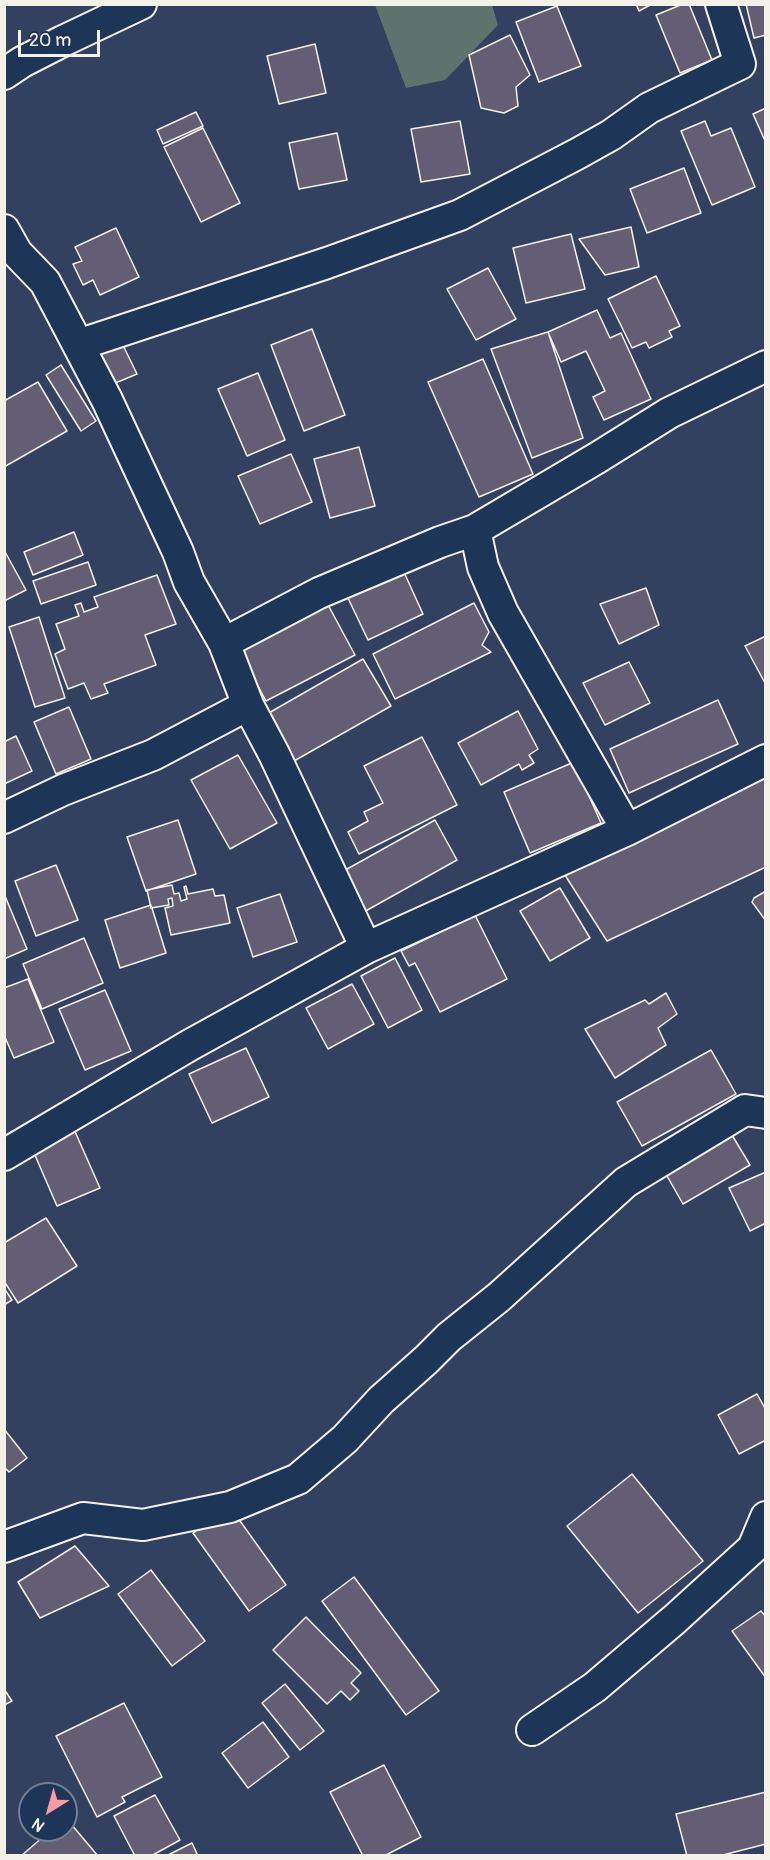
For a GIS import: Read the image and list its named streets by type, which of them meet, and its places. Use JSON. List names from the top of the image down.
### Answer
{
  "scale_bar": "20 m",
  "north": "bottom left"
}
